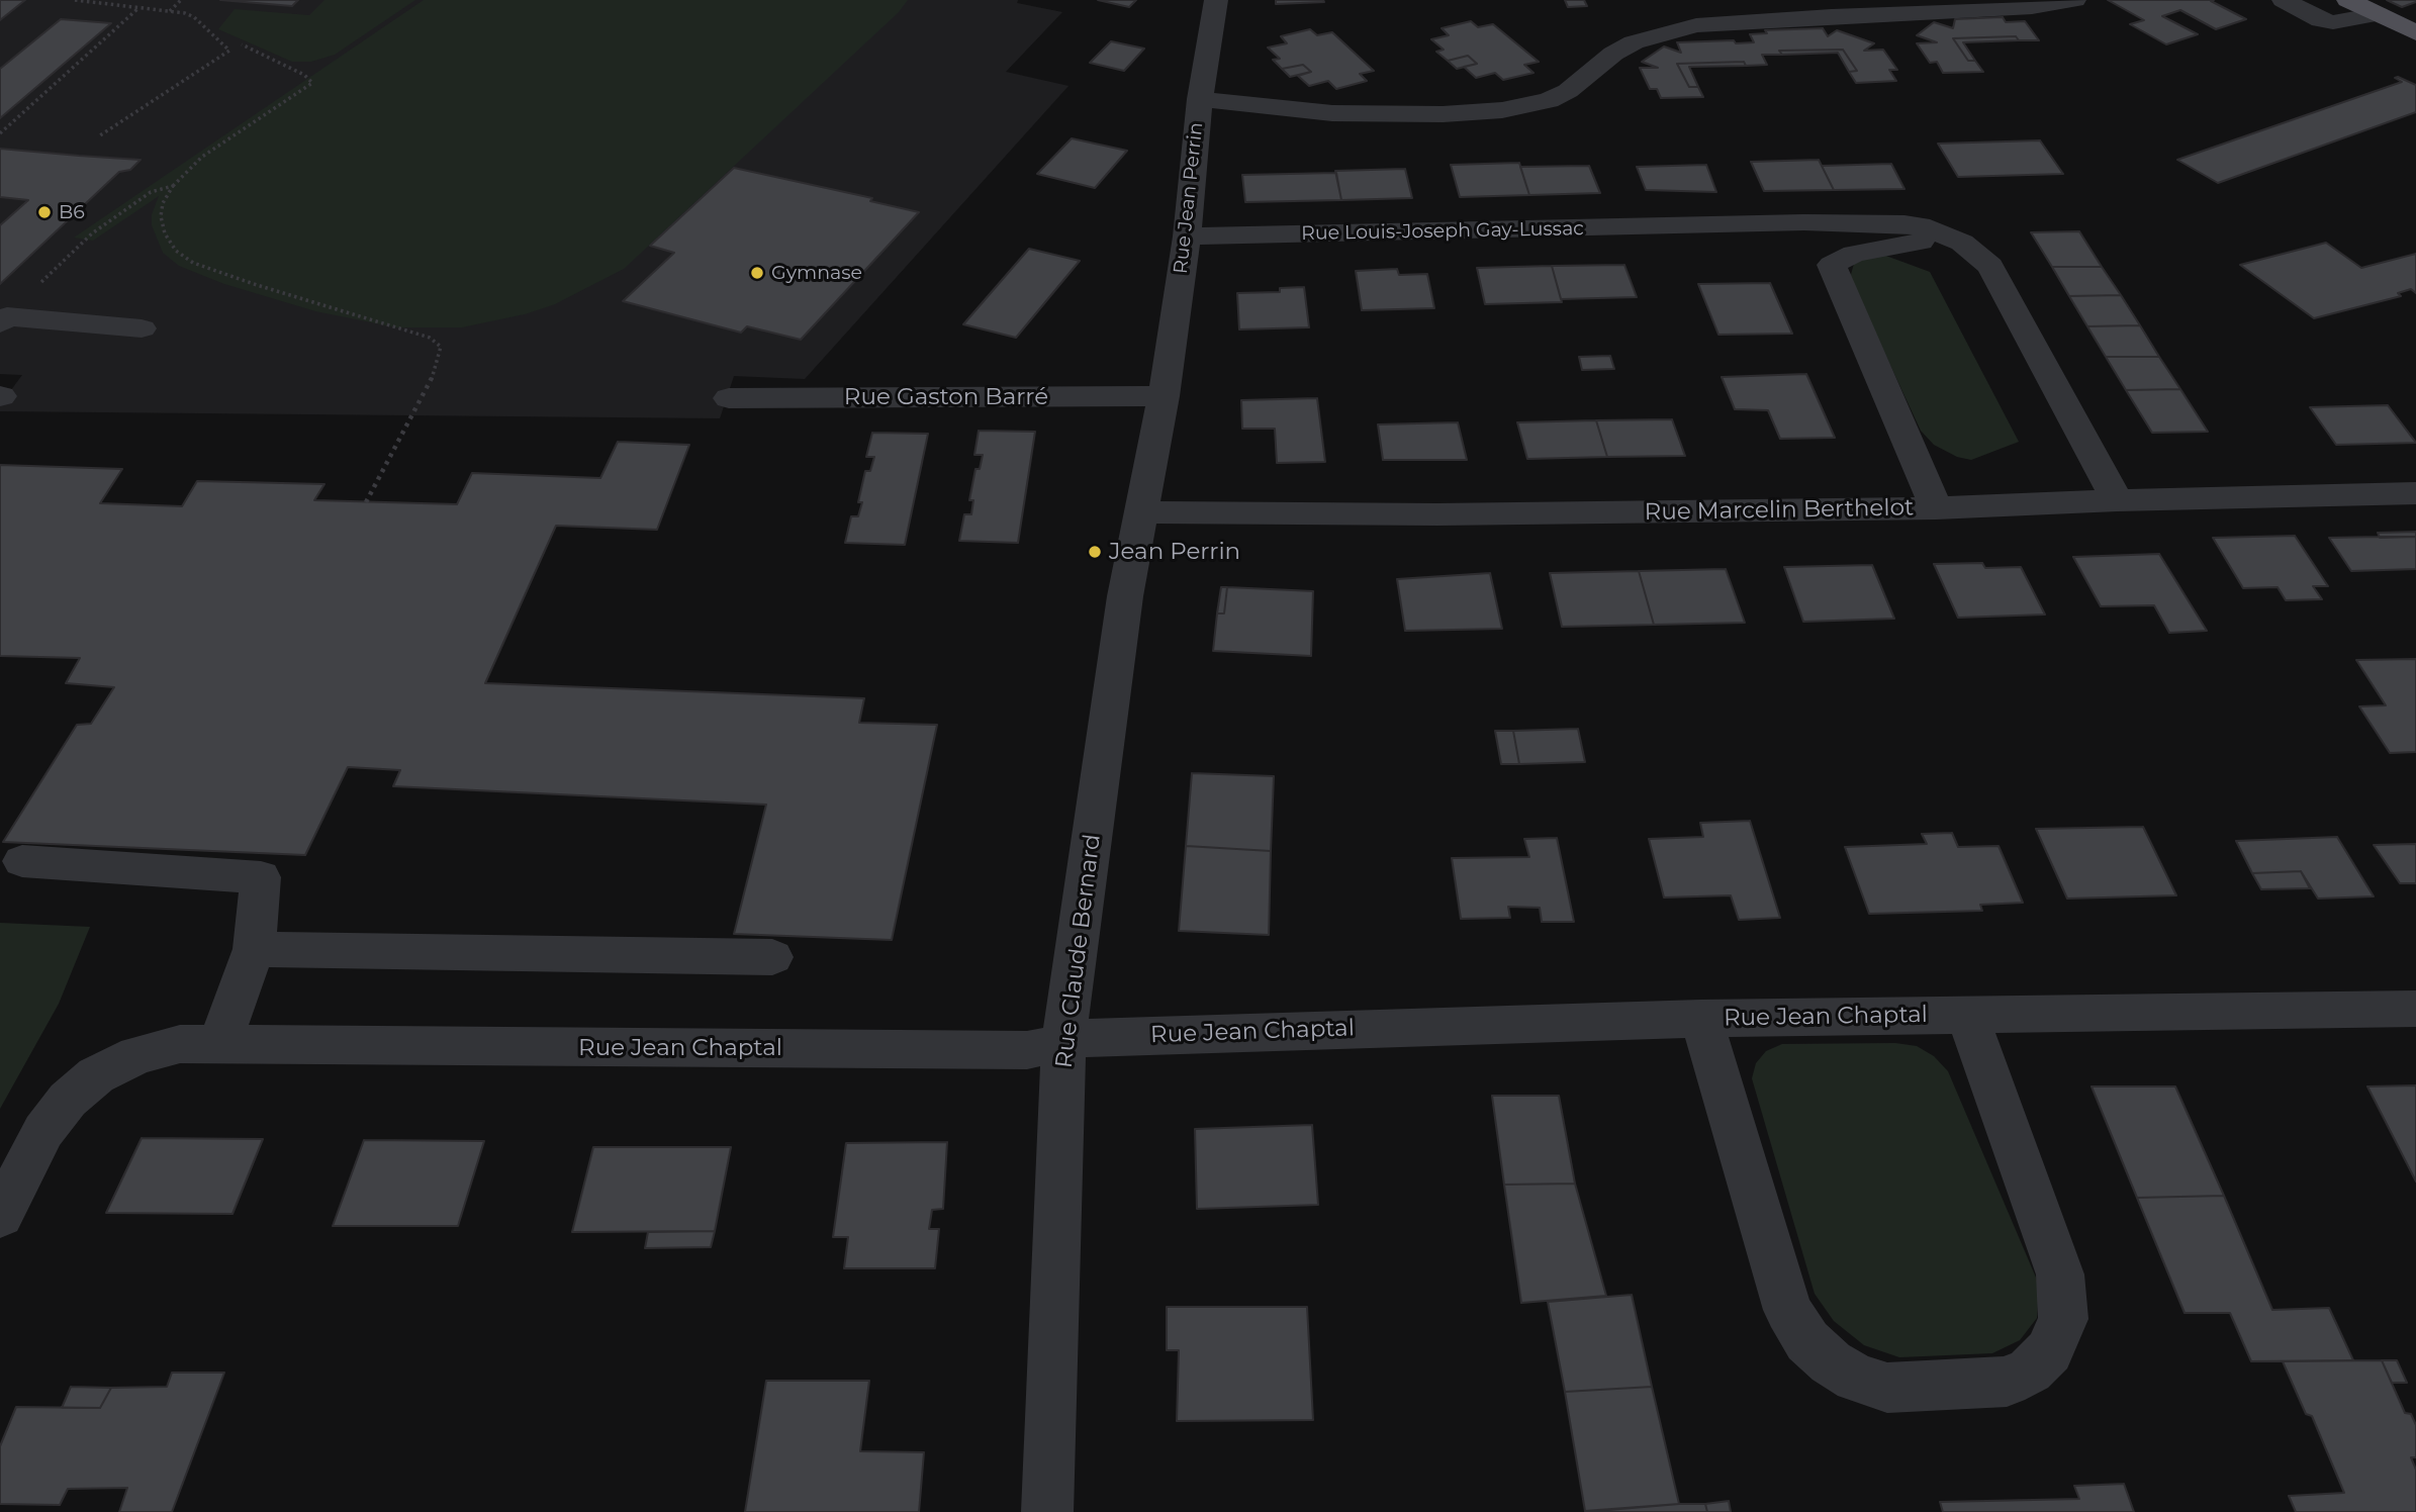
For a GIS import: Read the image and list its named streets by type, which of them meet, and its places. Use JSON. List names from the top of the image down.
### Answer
{
  "streets": {
    "street": [
      "Rue Jean Perrin",
      "Rue Louis-Joseph Gay-Lussac",
      "Rue Gaston Barré",
      "Rue Marcelin Berthelot",
      "Rue Claude Bernard",
      "Rue Jean Chaptal"
    ]
  },
  "crossings": [
    ["Rue Jean Perrin", "Rue Louis-Joseph Gay-Lussac"],
    ["Rue Jean Perrin", "Rue Gaston Barré"],
    ["Rue Jean Perrin", "Rue Claude Bernard"],
    ["Rue Louis-Joseph Gay-Lussac", "Rue Marcelin Berthelot"],
    ["Rue Gaston Barré", "Rue Claude Bernard"],
    ["Rue Marcelin Berthelot", "Rue Claude Bernard"],
    ["Rue Claude Bernard", "Rue Jean Chaptal"]
  ],
  "places": ["B6", "Gymnase", "Jean Perrin"]
}
